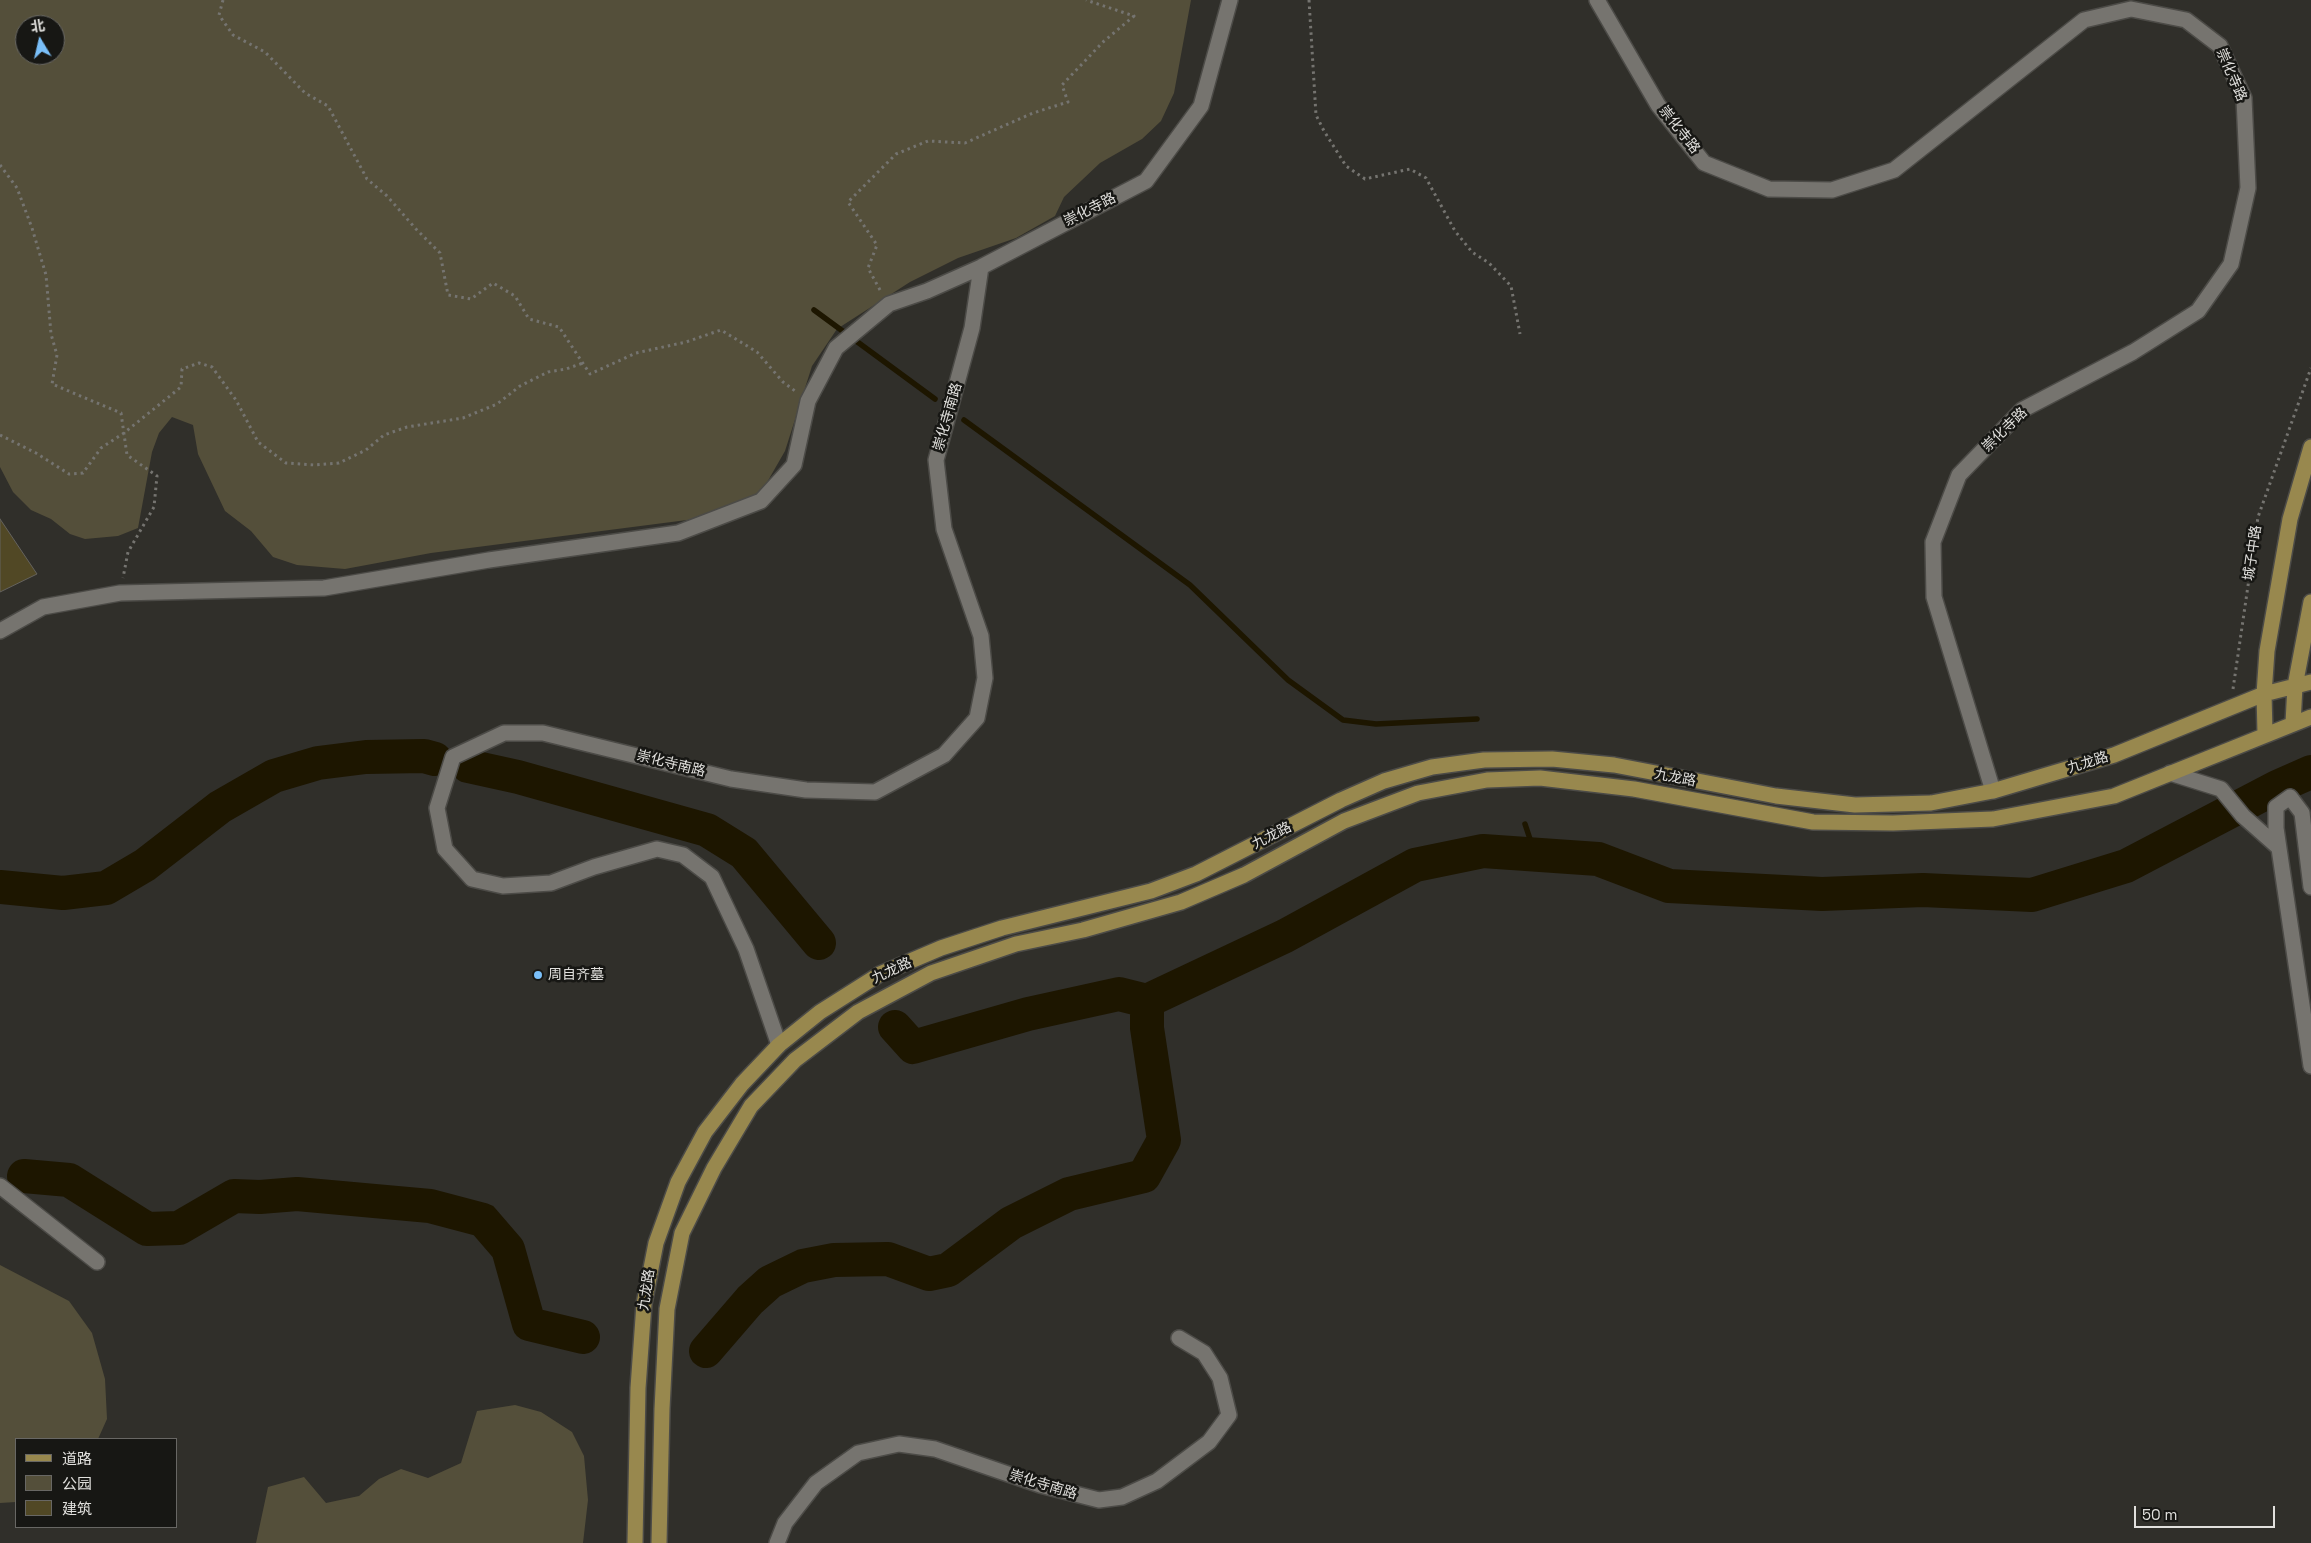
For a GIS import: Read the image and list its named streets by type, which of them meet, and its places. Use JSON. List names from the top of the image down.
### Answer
{
  "streets": {
    "main road": ["九龙路"],
    "street": ["崇化寺路", "崇化寺南路"],
    "path": ["城子中路"]
  },
  "crossings": [
    ["崇化寺路", "崇化寺南路"],
    ["崇化寺路", "九龙路"],
    ["崇化寺南路", "九龙路"],
    ["城子中路", "九龙路"]
  ],
  "places": ["周自齐墓"],
  "legend": ["道路", "公园", "建筑"],
  "scale_bar": "50 m",
  "north": "top"
}
